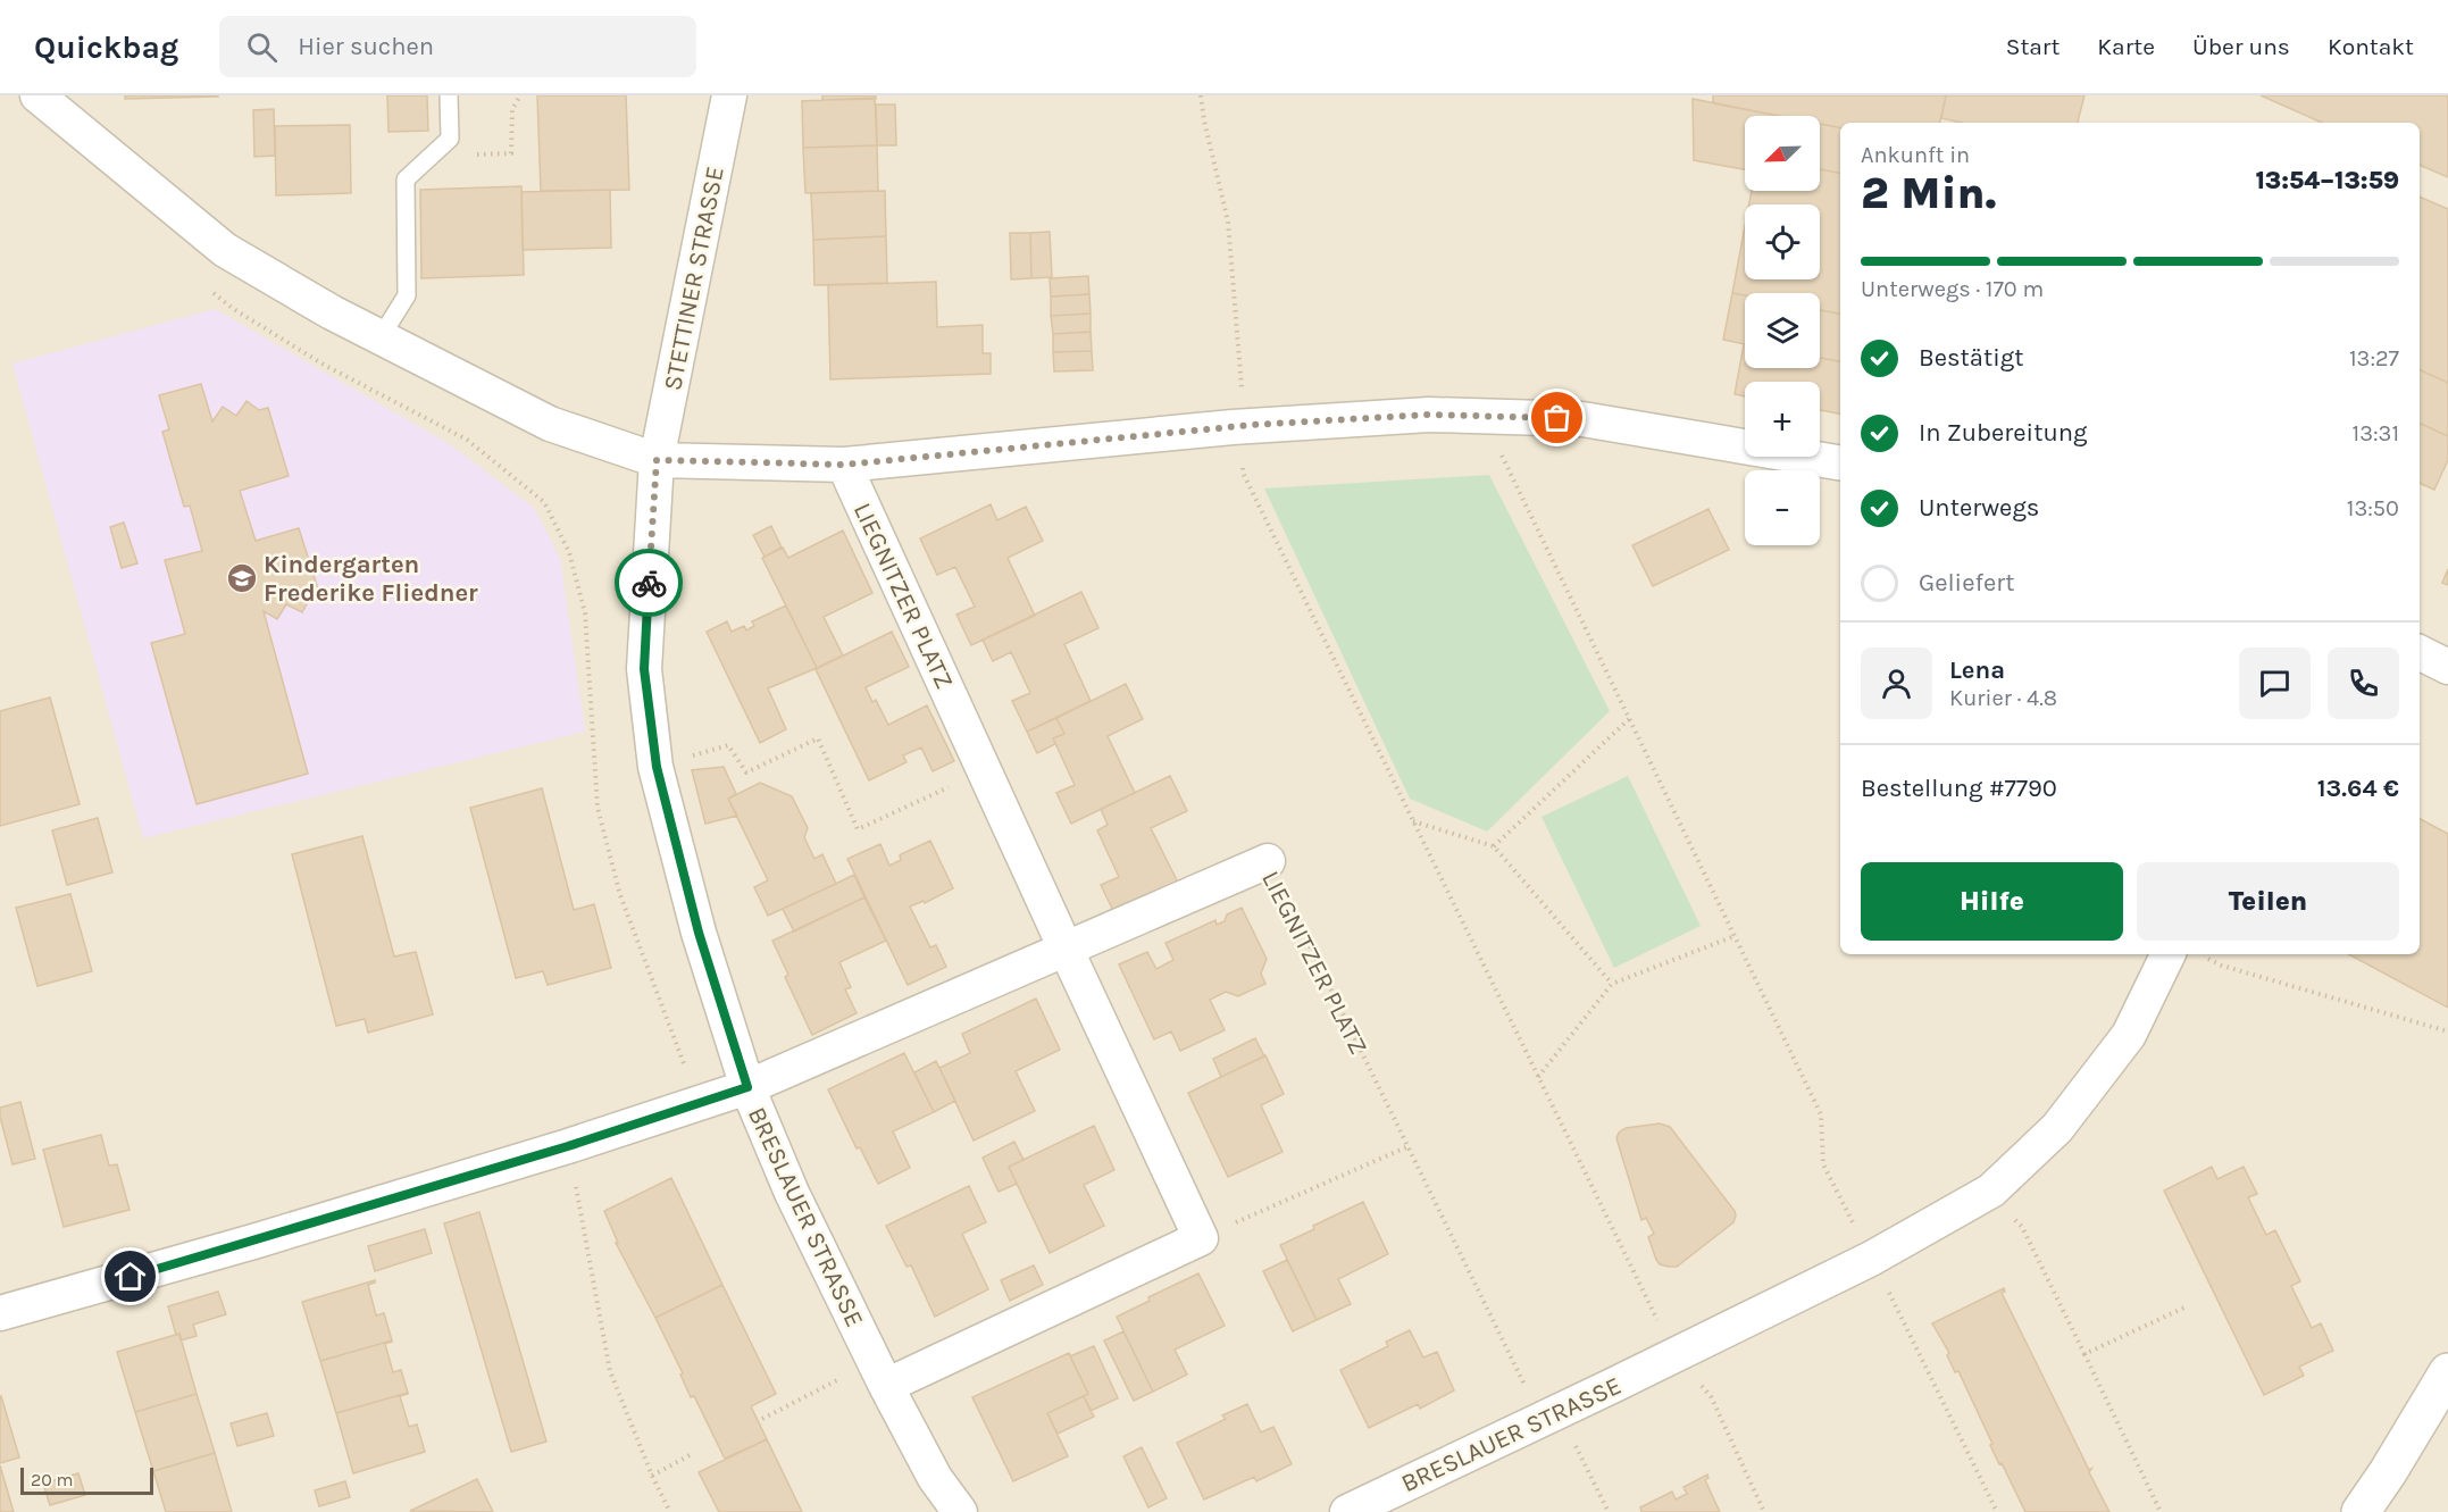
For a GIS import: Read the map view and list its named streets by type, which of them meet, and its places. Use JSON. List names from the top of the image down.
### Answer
{
  "streets": {
    "street": ["STETTINER STRASSE", "LIEGNITZER PLATZ", "BRESLAUER STRASSE"]
  },
  "crossings": [
    ["STETTINER STRASSE", "BRESLAUER STRASSE"],
    ["LIEGNITZER PLATZ", "BRESLAUER STRASSE"]
  ],
  "places": {
    "school or university": ["Kindergarten Frederike Fliedner"]
  },
  "scale_bar": "20 m",
  "north": "bottom left",
  "page": {
    "header": "Quickbag",
    "search": "Hier suchen",
    "nav": [
      "Start",
      "Karte",
      "Über uns",
      "Kontakt"
    ],
    "map_buttons": ["+", "−"],
    "heading": ["2 Min.", "Ankunft in", "13:54–13:59"],
    "panel": [
      "Lena",
      "Kurier · 4.8",
      "Bestellung #7790",
      "13.64 €"
    ],
    "bar": "Unterwegs · 170 m",
    "list": [
      ["Bestätigt", "13:27"],
      ["In Zubereitung", "13:31"],
      ["Unterwegs", "13:50"],
      "Geliefert"
    ],
    "buttons": ["Hilfe", "Teilen"],
    "scale": "20 m"
  }
}
